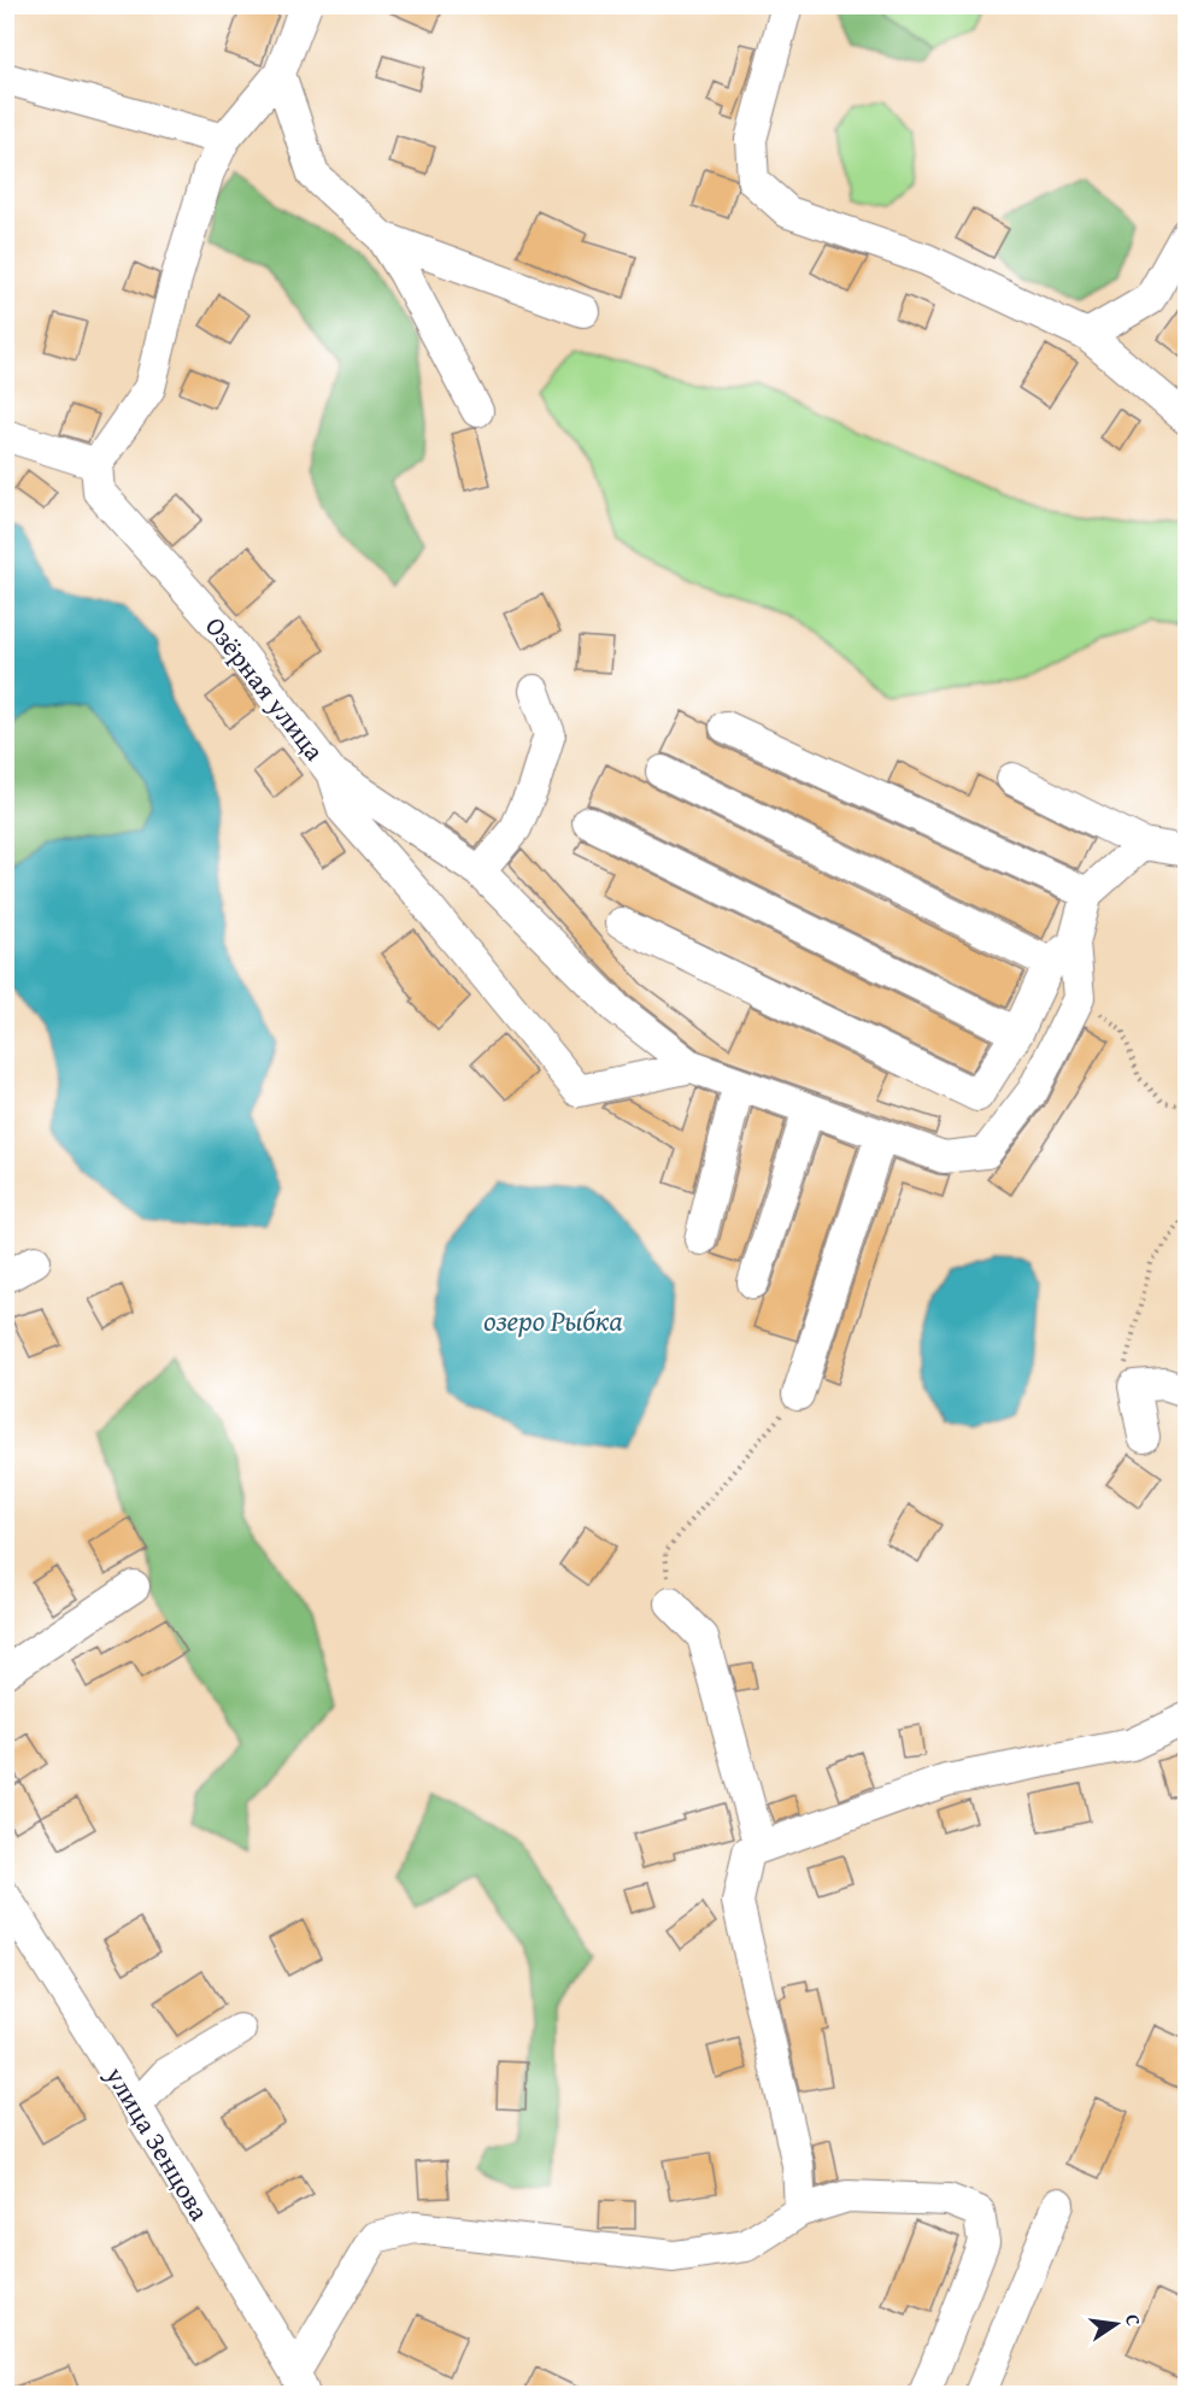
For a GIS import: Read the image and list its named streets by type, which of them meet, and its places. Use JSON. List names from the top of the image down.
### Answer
{
  "streets": {
    "street": ["Озёрная улица", "улица Зенцова"]
  },
  "water": ["озеро Рыбка"],
  "north": "right"
}
